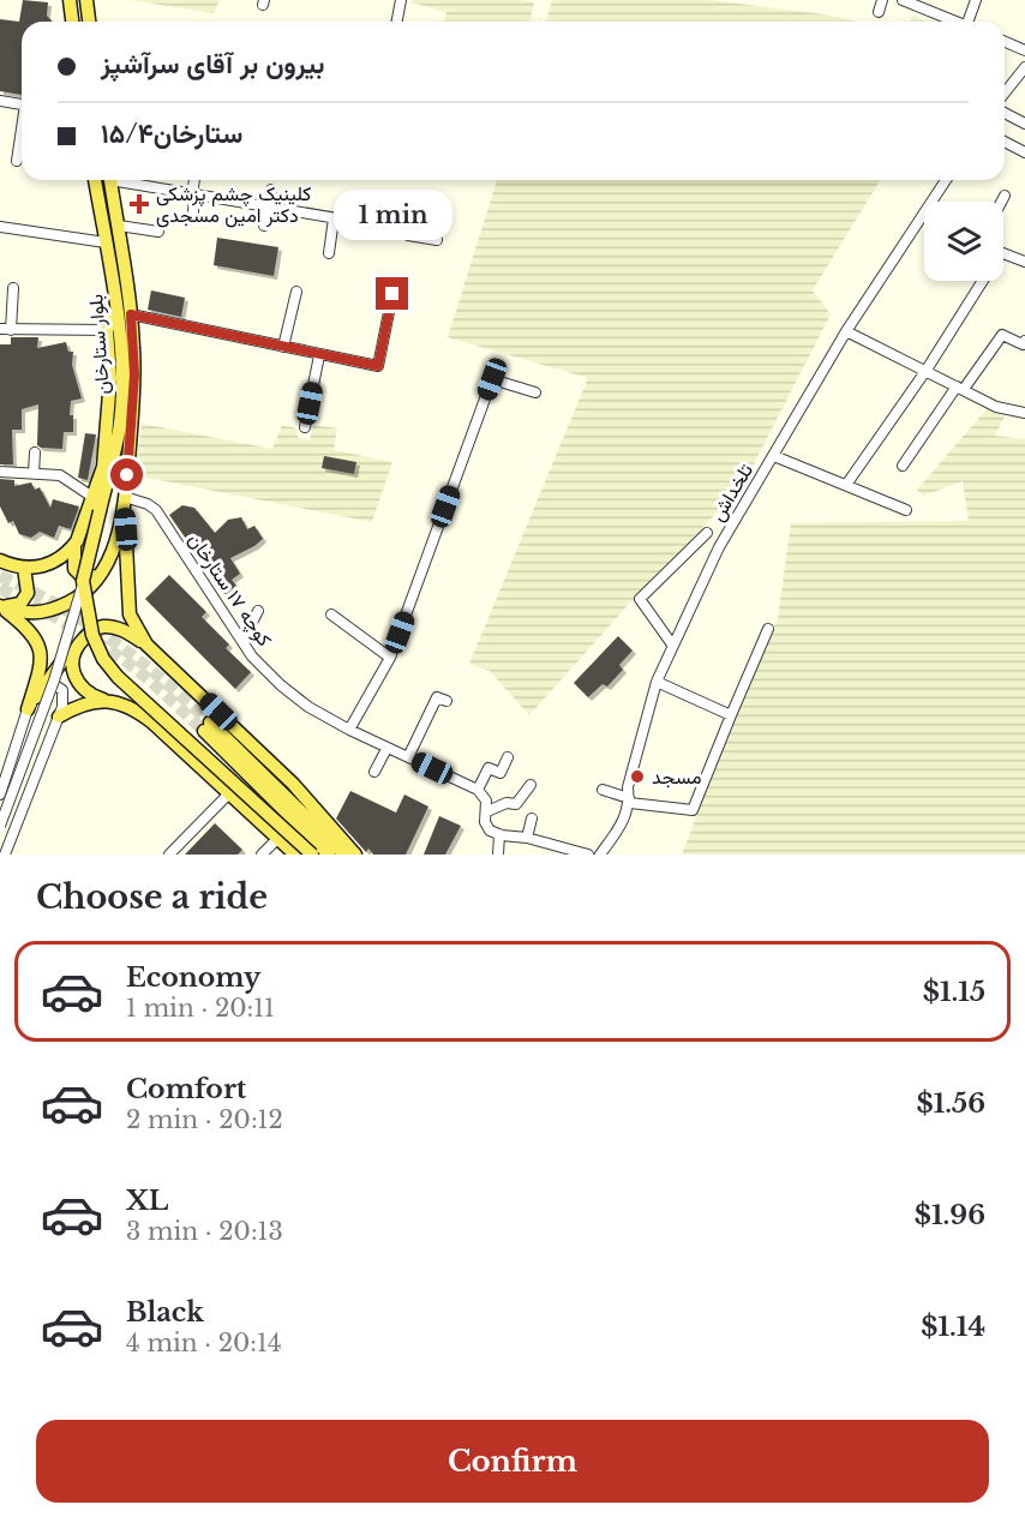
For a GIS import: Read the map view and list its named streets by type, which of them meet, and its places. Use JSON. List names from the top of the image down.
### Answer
{
  "streets": {
    "main road": ["بلوار ستارخان"],
    "street": ["تلخداش", "کوچه ۱۷ ستارخان"]
  },
  "crossings": [
    ["بلوار ستارخان", "کوچه ۱۷ ستارخان"]
  ],
  "places": {
    "health": ["کلینیک چشم پزشکی دکتر امین مسجدی"],
    "other": ["مسجد"]
  },
  "page": {
    "banner": ["بیرون بر آقای سرآشپز", "ستارخان۱۵/۴"],
    "bubble": "1 min",
    "heading": "Choose a ride",
    "list": [
      {
        "name": "Economy",
        "note": "1 min · 20:11",
        "value": "$1.15"
      },
      {
        "name": "Comfort",
        "note": "2 min · 20:12",
        "value": "$1.56"
      },
      {
        "name": "XL",
        "note": "3 min · 20:13",
        "value": "$1.96"
      },
      {
        "name": "Black",
        "note": "4 min · 20:14",
        "value": "$1.14"
      }
    ],
    "buttons": "Confirm"
  }
}
